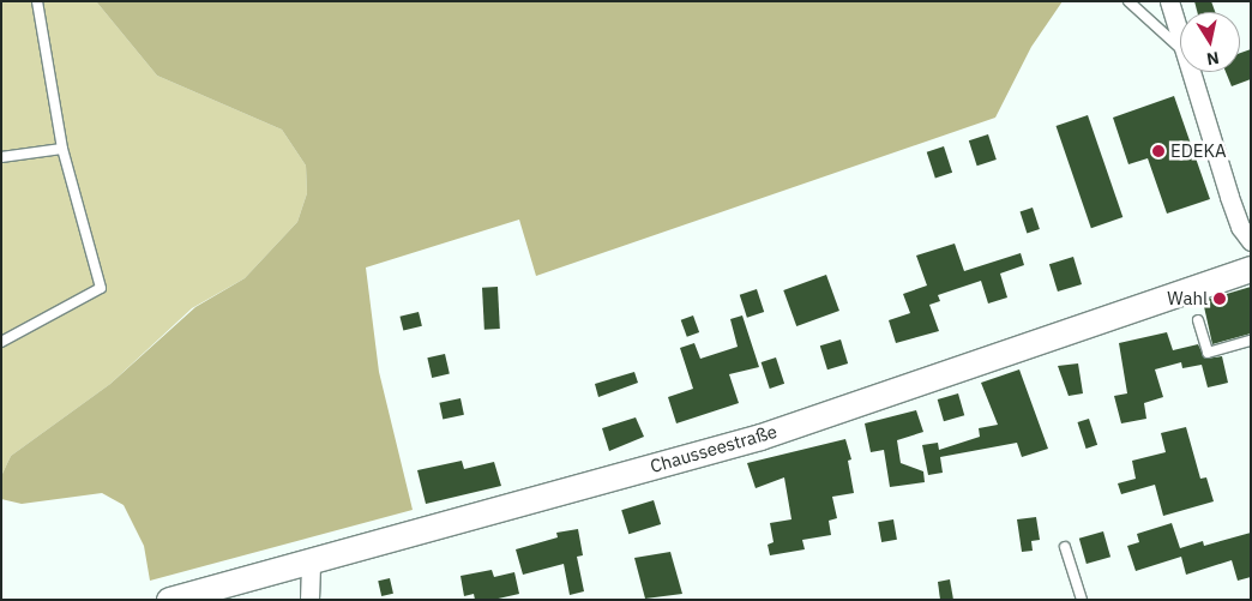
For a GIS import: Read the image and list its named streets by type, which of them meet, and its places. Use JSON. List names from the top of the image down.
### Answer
{
  "streets": {
    "main road": ["Chausseestraße"]
  },
  "places": ["EDEKA", "Wahl"],
  "north": "bottom"
}
